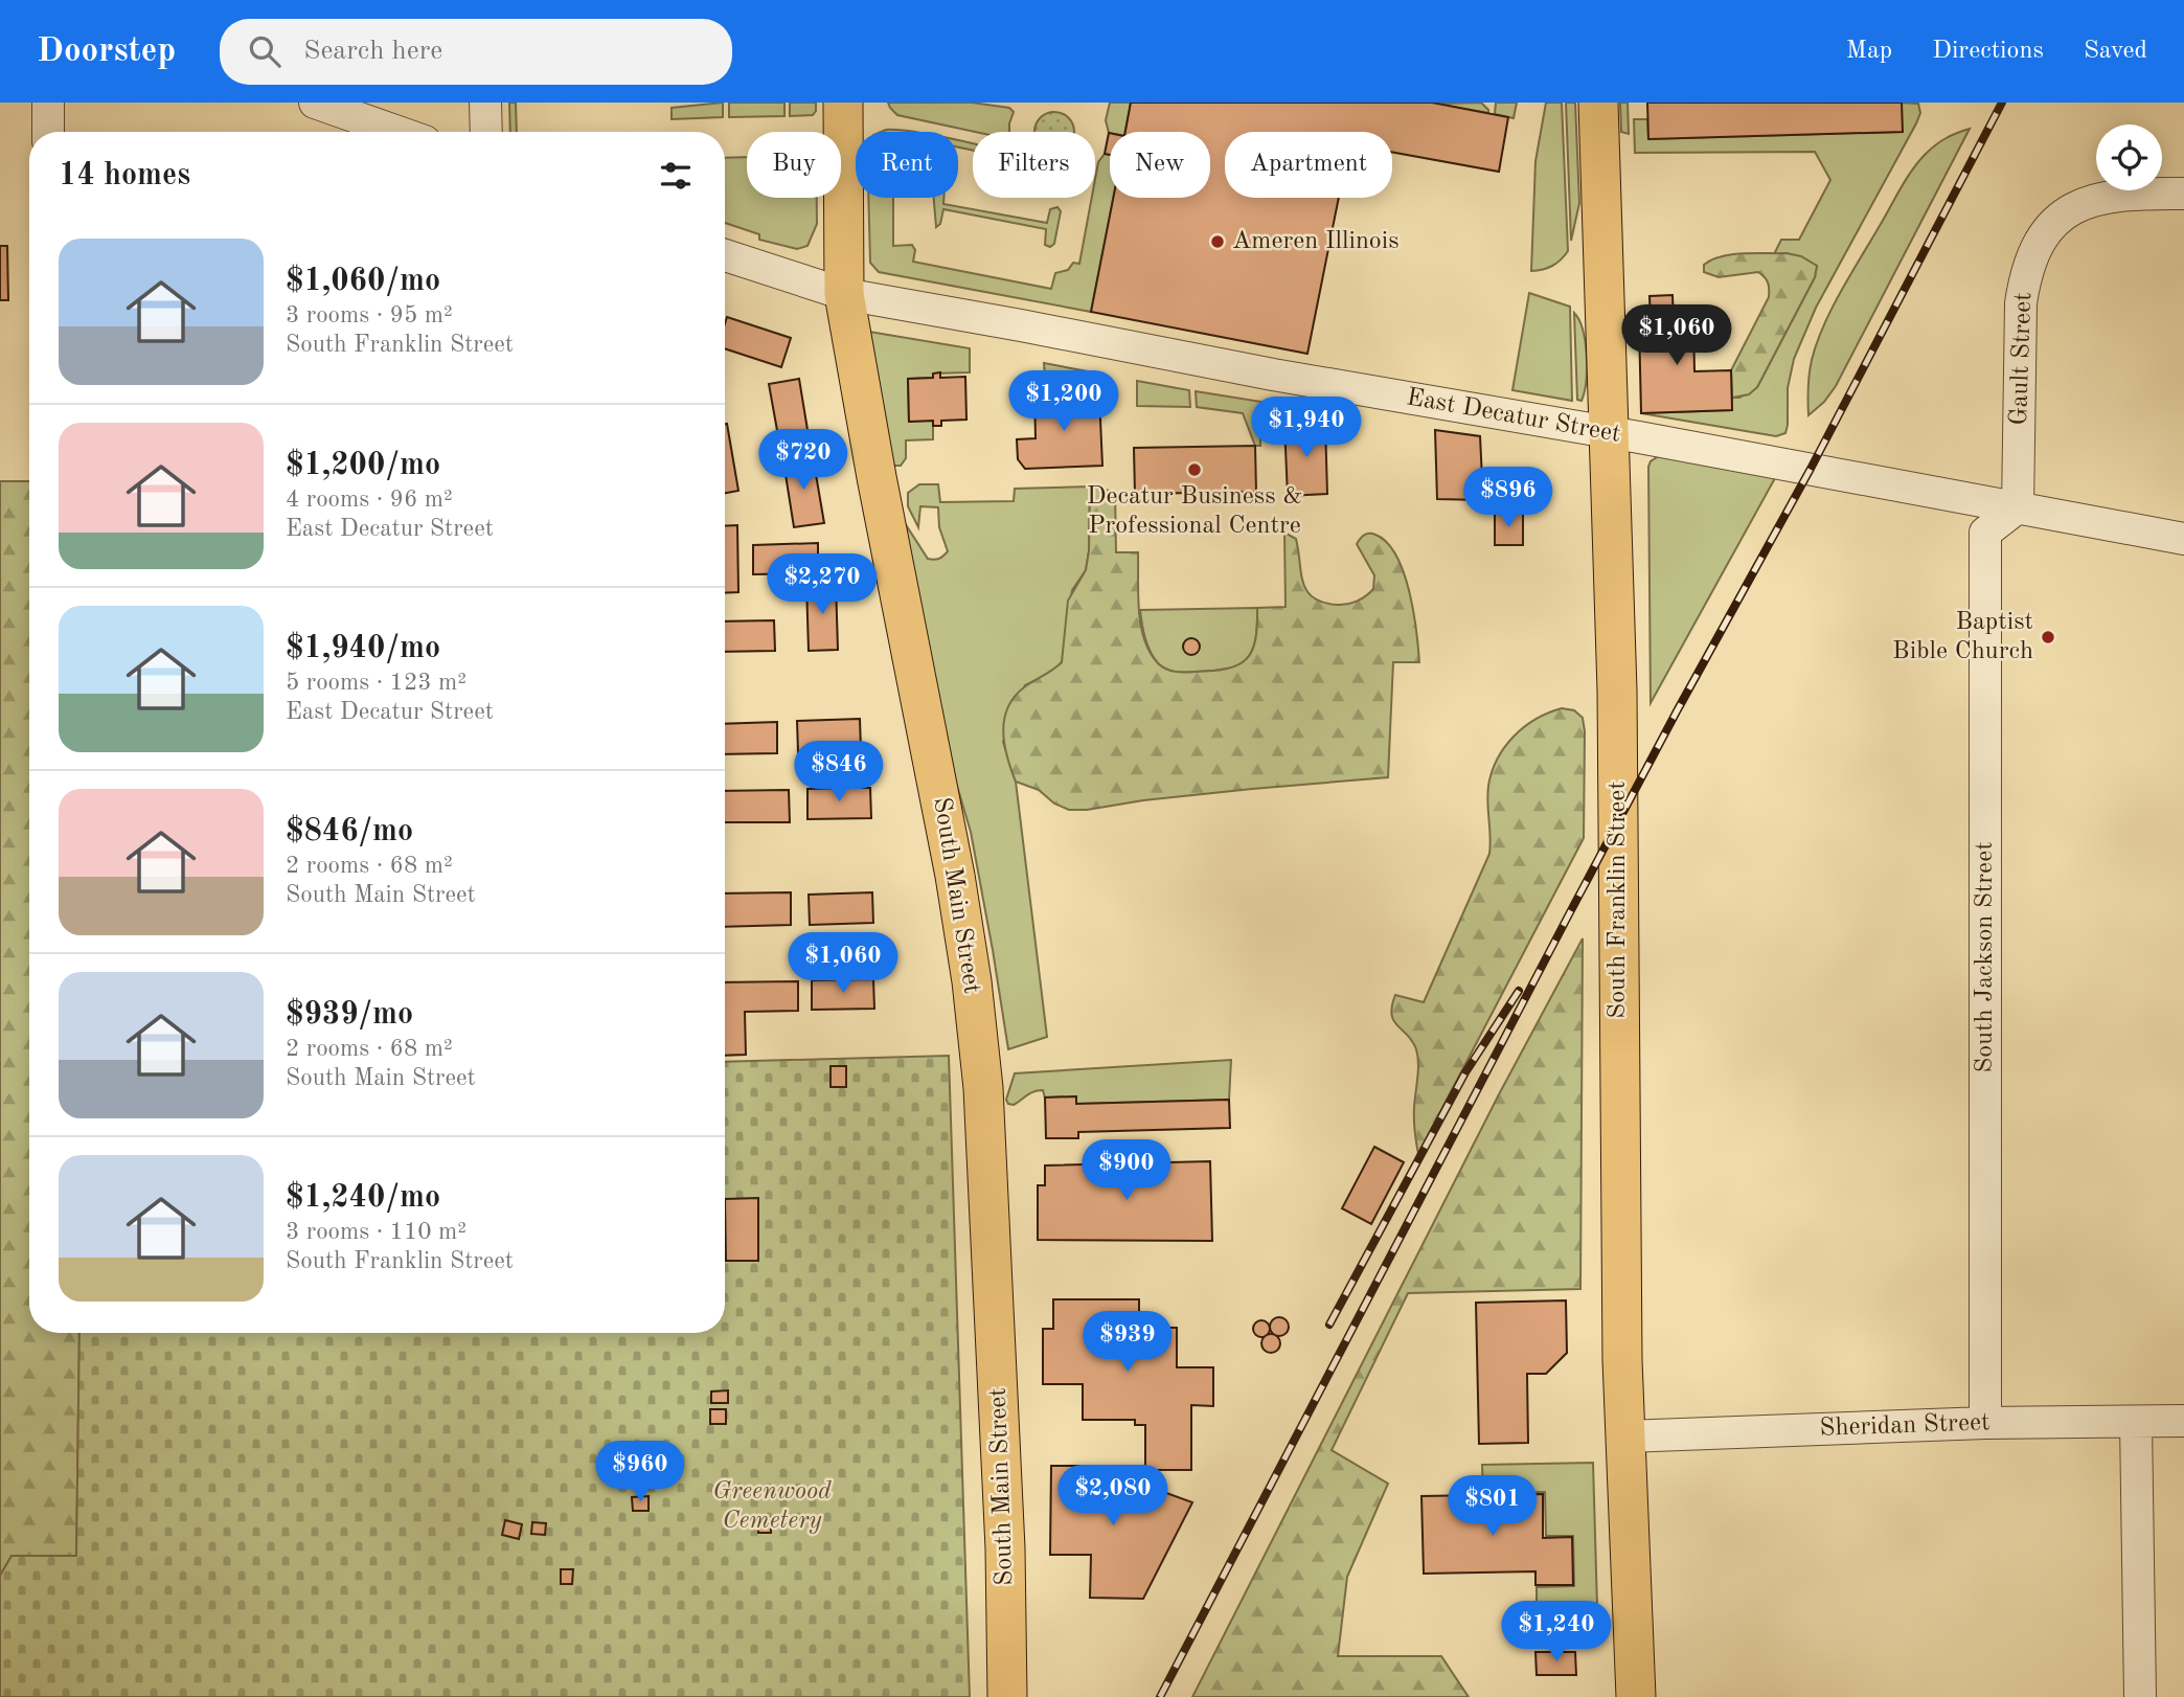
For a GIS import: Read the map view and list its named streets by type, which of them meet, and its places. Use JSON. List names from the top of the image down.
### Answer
{
  "streets": {
    "main road": ["South Main Street", "South Franklin Street"],
    "street": [
      "Gault Street",
      "East Decatur Street",
      "South Jackson Street",
      "Sheridan Street"
    ]
  },
  "crossings": [
    ["Gault Street", "East Decatur Street"],
    ["Gault Street", "South Jackson Street"],
    ["East Decatur Street", "South Main Street"],
    ["East Decatur Street", "South Franklin Street"],
    ["East Decatur Street", "South Jackson Street"],
    ["South Franklin Street", "Sheridan Street"],
    ["South Jackson Street", "Sheridan Street"]
  ],
  "parks": ["Greenwood Cemetery"],
  "places": ["Ameren Illinois", "Decatur Business & Professional Centre", "Baptist Bible Church"],
  "page": {
    "header": "Doorstep",
    "search": "Search here",
    "nav": ["Map", "Directions", "Saved"],
    "chip": [
      "Buy",
      "Rent",
      "Filters",
      "New",
      "Apartment"
    ],
    "heading": "14 homes",
    "list": [
      {
        "name": "$1,060/mo",
        "note": "3 rooms · 95 m² · South Franklin Street"
      },
      {
        "name": "$1,200/mo",
        "note": "4 rooms · 96 m² · East Decatur Street"
      },
      {
        "name": "$1,940/mo",
        "note": "5 rooms · 123 m² · East Decatur Street"
      },
      {
        "name": "$846/mo",
        "note": "2 rooms · 68 m² · South Main Street"
      },
      {
        "name": "$939/mo",
        "note": "2 rooms · 68 m² · South Main Street"
      },
      {
        "name": "$1,240/mo",
        "note": "3 rooms · 110 m² · South Franklin Street"
      }
    ],
    "price": [
      "$1,060",
      "$1,200",
      "$1,940",
      "$720",
      "$896",
      "$2,270",
      "$846",
      "$1,060",
      "$900",
      "$939",
      "$960",
      "$2,080",
      "$801",
      "$1,240"
    ]
  }
}
